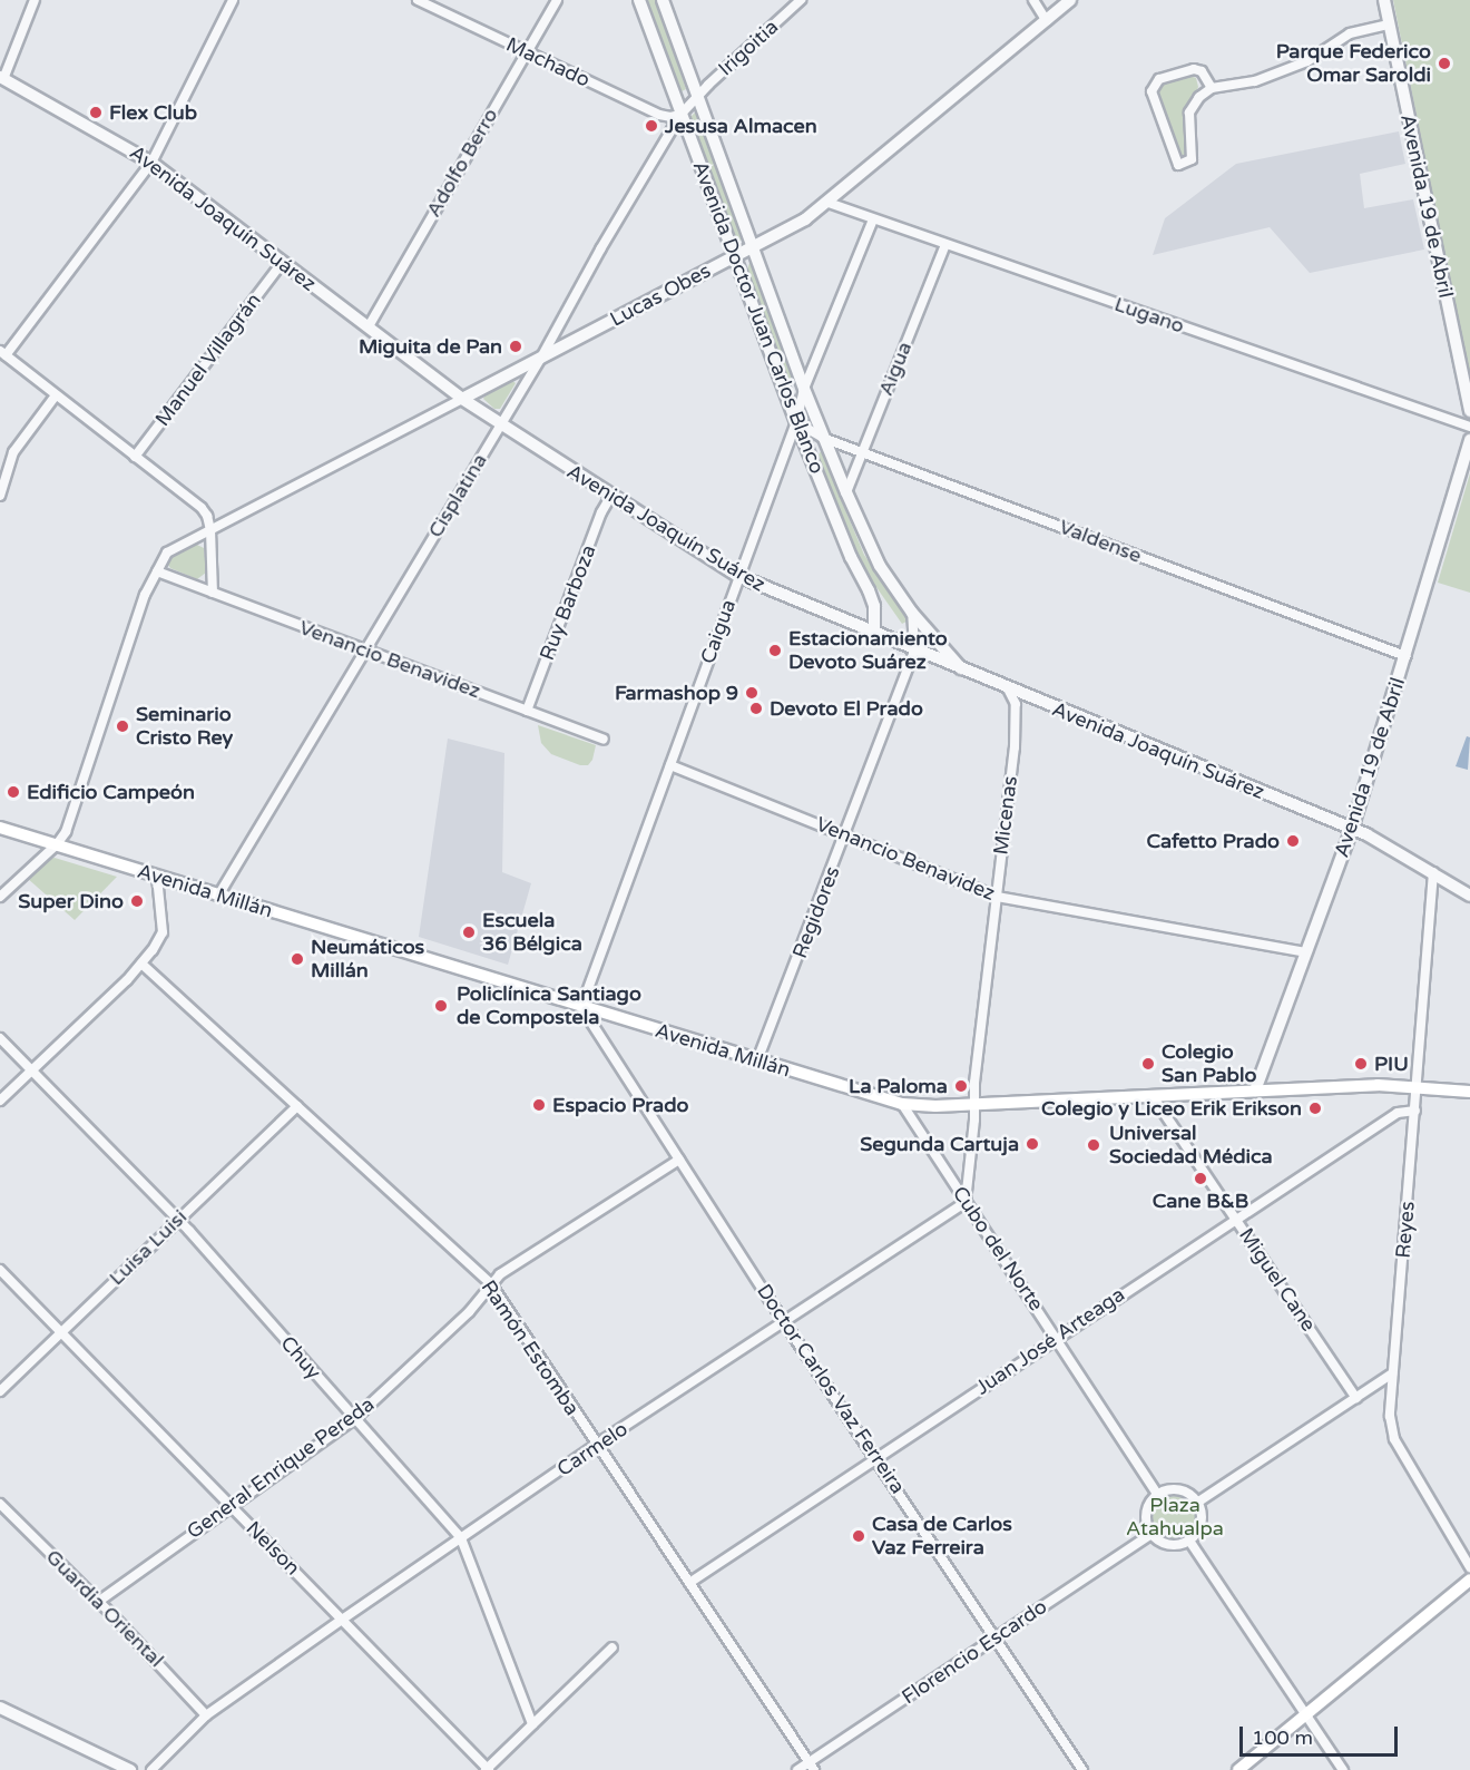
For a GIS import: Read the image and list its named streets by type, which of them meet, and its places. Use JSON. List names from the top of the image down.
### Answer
{
  "streets": {
    "main road": ["Avenida Millán"],
    "street": [
      "Irigoitia",
      "Machado",
      "Adolfo Berro",
      "Avenida 19 de Abril",
      "Avenida Joaquín Suárez",
      "Lucas Obes",
      "Lugano",
      "Avenida Doctor Juan Carlos Blanco",
      "Manuel Villagrán",
      "Aigua",
      "Cisplatina",
      "Valdense",
      "Ruy Barboza",
      "Caigua",
      "Venancio Benavidez",
      "Micenas",
      "Regidores",
      "Reyes",
      "Luisa Luisi",
      "Cubo del Norte",
      "Miguel Cane",
      "Juan José Arteaga",
      "Ramón Estomba",
      "Chuy",
      "Doctor Carlos Vaz Ferreira",
      "Carmelo",
      "General Enrique Pereda",
      "Nelson",
      "Guardia Oriental",
      "Florencio Escardo"
    ]
  },
  "crossings": [
    ["Irigoitia", "Avenida Doctor Juan Carlos Blanco"],
    ["Irigoitia", "Cisplatina"],
    ["Machado", "Adolfo Berro"],
    ["Machado", "Avenida Doctor Juan Carlos Blanco"],
    ["Machado", "Cisplatina"],
    ["Adolfo Berro", "Avenida Joaquín Suárez"],
    ["Avenida 19 de Abril", "Avenida Joaquín Suárez"],
    ["Avenida 19 de Abril", "Valdense"],
    ["Avenida 19 de Abril", "Venancio Benavidez"],
    ["Avenida 19 de Abril", "Avenida Millán"],
    ["Avenida Joaquín Suárez", "Lucas Obes"],
    ["Avenida Joaquín Suárez", "Avenida Doctor Juan Carlos Blanco"],
    ["Avenida Joaquín Suárez", "Manuel Villagrán"],
    ["Avenida Joaquín Suárez", "Cisplatina"],
    ["Avenida Joaquín Suárez", "Ruy Barboza"],
    ["Avenida Joaquín Suárez", "Caigua"],
    ["Avenida Joaquín Suárez", "Micenas"],
    ["Avenida Joaquín Suárez", "Regidores"],
    ["Avenida Joaquín Suárez", "Reyes"],
    ["Lucas Obes", "Lugano"],
    ["Lucas Obes", "Avenida Doctor Juan Carlos Blanco"],
    ["Lucas Obes", "Cisplatina"],
    ["Lucas Obes", "Venancio Benavidez"],
    ["Lucas Obes", "Avenida Millán"],
    ["Lugano", "Aigua"],
    ["Lugano", "Caigua"],
    ["Avenida Doctor Juan Carlos Blanco", "Aigua"],
    ["Avenida Doctor Juan Carlos Blanco", "Cisplatina"],
    ["Avenida Doctor Juan Carlos Blanco", "Valdense"],
    ["Avenida Doctor Juan Carlos Blanco", "Caigua"],
    ["Aigua", "Valdense"],
    ["Cisplatina", "Venancio Benavidez"],
    ["Cisplatina", "Avenida Millán"],
    ["Valdense", "Caigua"],
    ["Ruy Barboza", "Venancio Benavidez"],
    ["Caigua", "Venancio Benavidez"],
    ["Caigua", "Avenida Millán"],
    ["Caigua", "Doctor Carlos Vaz Ferreira"],
    ["Venancio Benavidez", "Micenas"],
    ["Venancio Benavidez", "Regidores"],
    ["Micenas", "Avenida Millán"],
    ["Avenida Millán", "Regidores"],
    ["Avenida Millán", "Reyes"],
    ["Avenida Millán", "Cubo del Norte"],
    ["Avenida Millán", "Miguel Cane"],
    ["Avenida Millán", "Doctor Carlos Vaz Ferreira"],
    ["Reyes", "Juan José Arteaga"],
    ["Luisa Luisi", "Ramón Estomba"],
    ["Luisa Luisi", "Chuy"],
    ["Luisa Luisi", "Nelson"],
    ["Cubo del Norte", "Juan José Arteaga"],
    ["Cubo del Norte", "Carmelo"],
    ["Cubo del Norte", "Florencio Escardo"],
    ["Miguel Cane", "Juan José Arteaga"],
    ["Juan José Arteaga", "Ramón Estomba"],
    ["Juan José Arteaga", "Doctor Carlos Vaz Ferreira"],
    ["Ramón Estomba", "Carmelo"],
    ["Ramón Estomba", "General Enrique Pereda"],
    ["Ramón Estomba", "Florencio Escardo"],
    ["Chuy", "Carmelo"],
    ["Chuy", "General Enrique Pereda"],
    ["Doctor Carlos Vaz Ferreira", "Carmelo"],
    ["Doctor Carlos Vaz Ferreira", "General Enrique Pereda"],
    ["Doctor Carlos Vaz Ferreira", "Florencio Escardo"],
    ["Carmelo", "Nelson"],
    ["Carmelo", "Guardia Oriental"],
    ["General Enrique Pereda", "Nelson"],
    ["General Enrique Pereda", "Guardia Oriental"]
  ],
  "parks": ["Plaza Atahualpa"],
  "places": [
    "Parque Federico Omar Saroldi",
    "Flex Club",
    "Jesusa Almacen",
    "Miguita de Pan",
    "Estacionamiento Devoto Suárez",
    "Farmashop 9",
    "Devoto El Prado",
    "Seminario Cristo Rey",
    "Edificio Campeón",
    "Cafetto Prado",
    "Super Dino",
    "Escuela 36 Bélgica",
    "Neumáticos Millán",
    "Policlínica Santiago de Compostela",
    "Colegio San Pablo",
    "PIU",
    "La Paloma",
    "Espacio Prado",
    "Colegio y Liceo Erik Erikson",
    "Segunda Cartuja",
    "Universal Sociedad Médica",
    "Cane B&B",
    "Casa de Carlos Vaz Ferreira"
  ],
  "scale_bar": "100 m"
}
